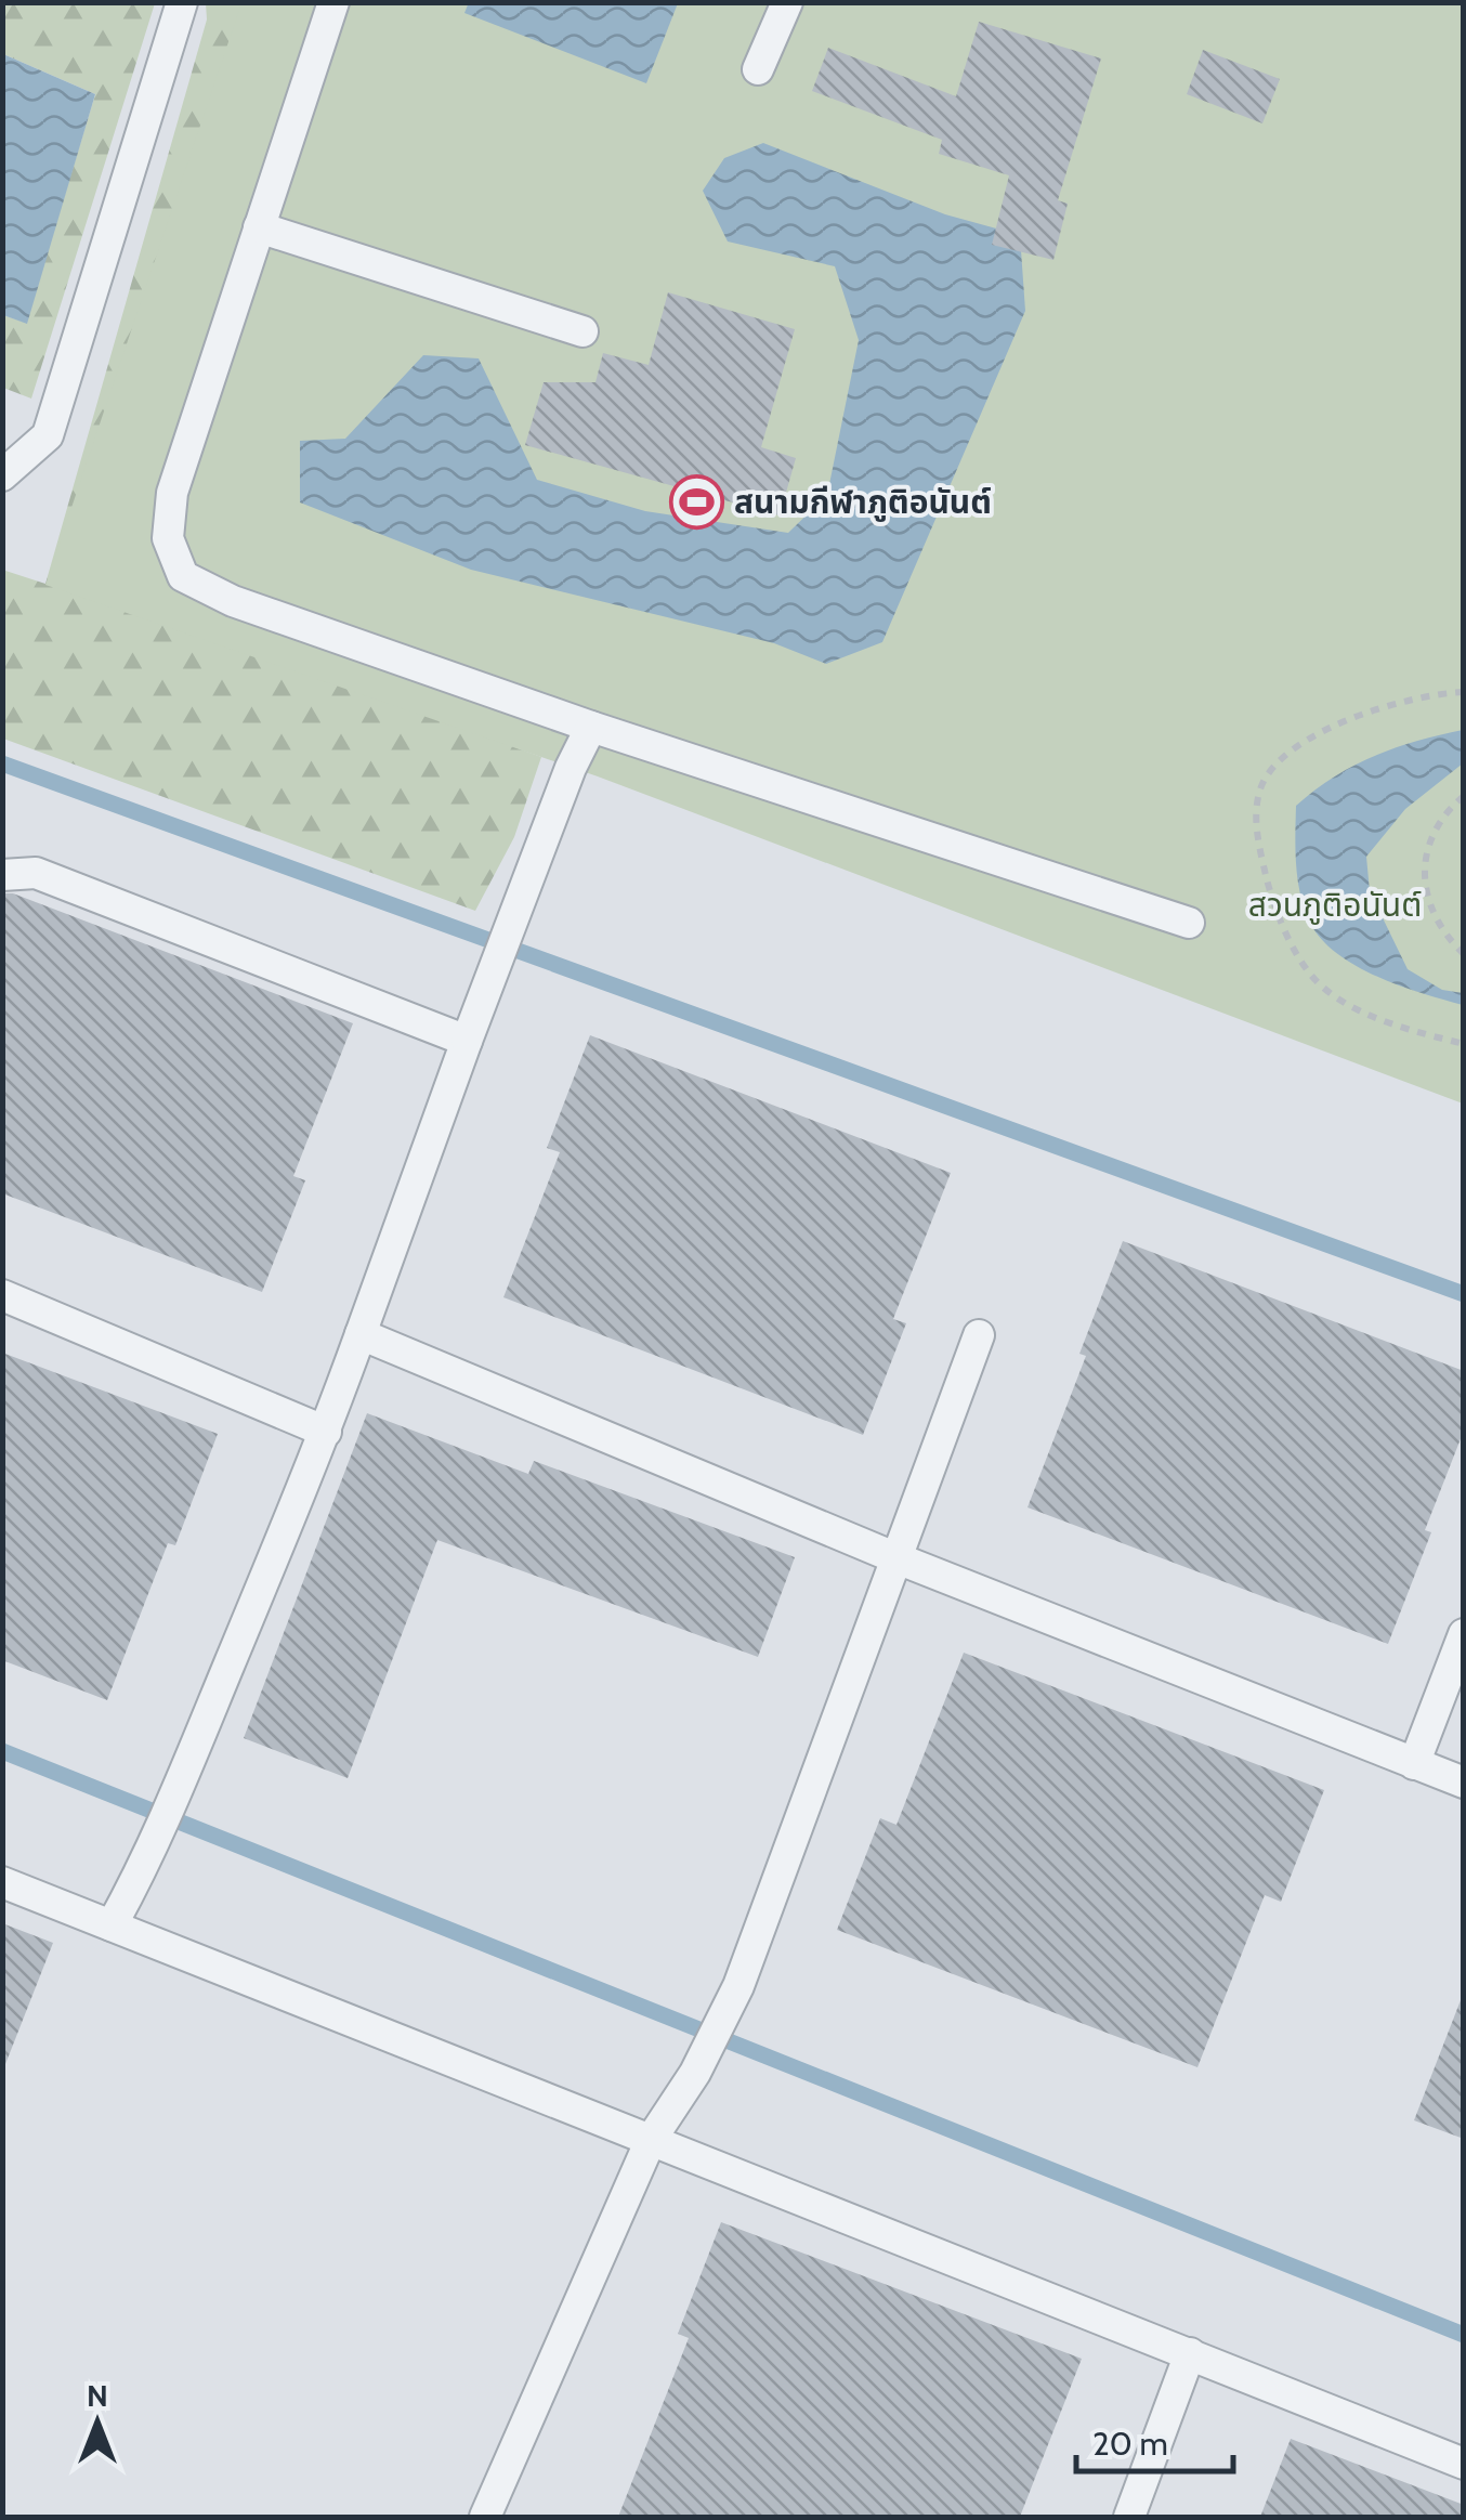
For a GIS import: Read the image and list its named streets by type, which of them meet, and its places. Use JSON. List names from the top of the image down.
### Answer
{
  "parks": ["สวนภูติอนันต์"],
  "places": {
    "sports": ["สนามกีฬาภูติอนันต์"]
  },
  "scale_bar": "20 m",
  "north": "top"
}
